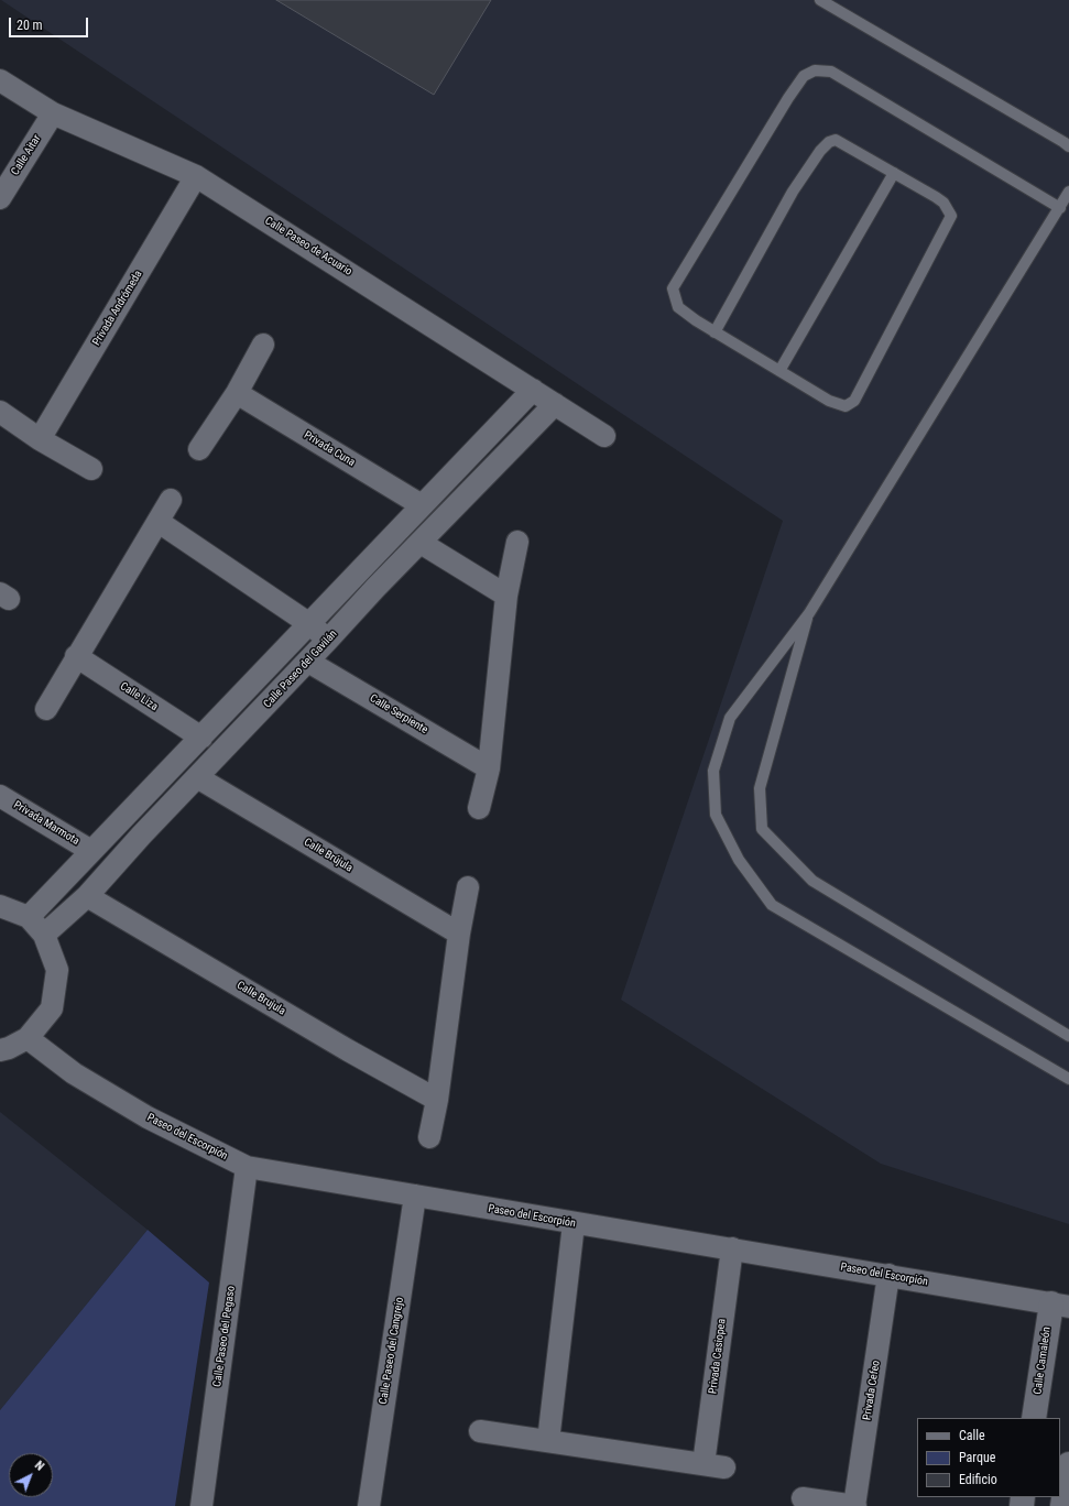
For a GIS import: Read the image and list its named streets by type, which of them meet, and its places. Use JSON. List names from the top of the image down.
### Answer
{
  "streets": {
    "street": [
      "Calle Aitar",
      "Calle Paseo de Acuario",
      "Privada Andrómeda",
      "Privada Cuna",
      "Calle Paseo del Gavilán",
      "Calle Liza",
      "Calle Serpiente",
      "Privada Marmota",
      "Calle Brújula",
      "Calle Brujula",
      "Paseo del Escorpión",
      "Calle Paseo del Pegaso",
      "Calle Paseo del Cangrejo",
      "Privada Casiopea",
      "Calle Camaleón",
      "Privada Cefeo"
    ]
  },
  "crossings": [
    ["Calle Aitar", "Calle Paseo de Acuario"],
    ["Calle Paseo de Acuario", "Privada Andrómeda"],
    ["Calle Paseo de Acuario", "Calle Paseo del Gavilán"],
    ["Calle Paseo del Gavilán", "Calle Serpiente"],
    ["Calle Paseo del Gavilán", "Calle Brújula"],
    ["Calle Paseo del Gavilán", "Calle Brujula"],
    ["Paseo del Escorpión", "Calle Paseo del Pegaso"],
    ["Paseo del Escorpión", "Calle Paseo del Cangrejo"],
    ["Paseo del Escorpión", "Privada Casiopea"],
    ["Paseo del Escorpión", "Calle Camaleón"],
    ["Paseo del Escorpión", "Privada Cefeo"]
  ],
  "legend": ["Calle", "Parque", "Edificio"],
  "scale_bar": "20 m",
  "north": "top right"
}
